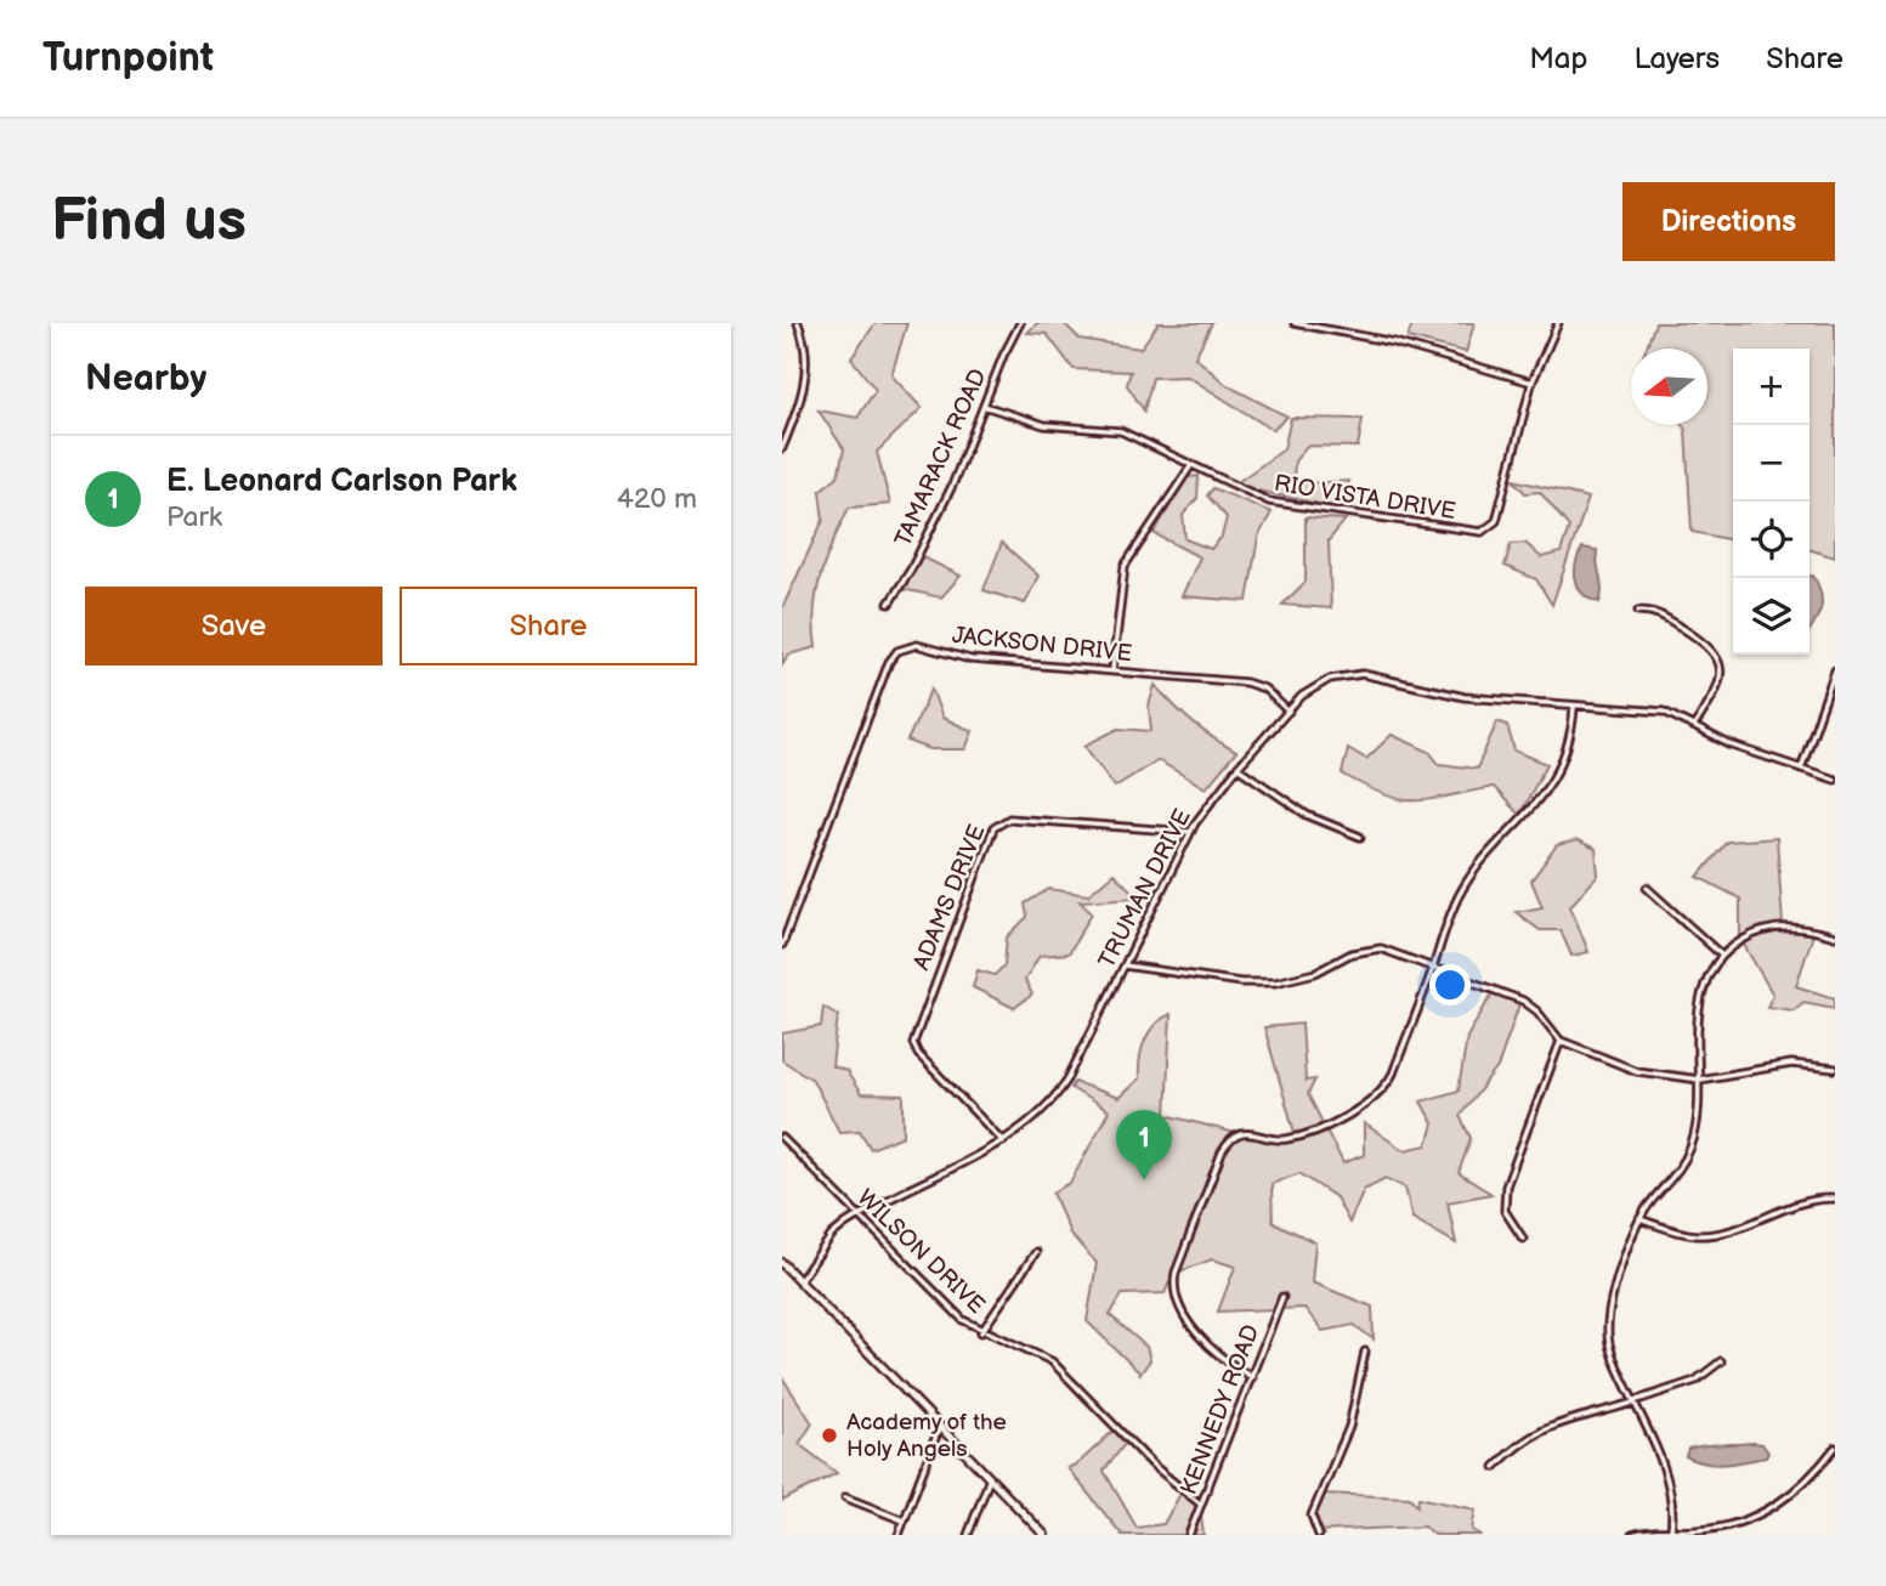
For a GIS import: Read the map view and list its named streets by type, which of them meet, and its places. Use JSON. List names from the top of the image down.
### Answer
{
  "streets": {
    "street": [
      "TAMARACK ROAD",
      "RIO VISTA DRIVE",
      "JACKSON DRIVE",
      "TRUMAN DRIVE",
      "ADAMS DRIVE",
      "WILSON DRIVE",
      "KENNEDY ROAD"
    ]
  },
  "crossings": [
    ["TAMARACK ROAD", "RIO VISTA DRIVE"],
    ["JACKSON DRIVE", "TRUMAN DRIVE"],
    ["TRUMAN DRIVE", "ADAMS DRIVE"],
    ["TRUMAN DRIVE", "WILSON DRIVE"],
    ["WILSON DRIVE", "KENNEDY ROAD"]
  ],
  "places": ["Academy of the Holy Angels"],
  "north": "left",
  "page": {
    "header": "Turnpoint",
    "nav": ["Map", "Layers", "Share"],
    "buttons": [
      "Directions",
      ["Save", "Share"]
    ],
    "title": "Find us",
    "heading": "Nearby",
    "map_buttons": ["+", "−"],
    "list": [
      {
        "mark": "1",
        "name": "E. Leonard Carlson Park",
        "note": "Park",
        "value": "420 m"
      }
    ],
    "pins": "1"
  }
}
